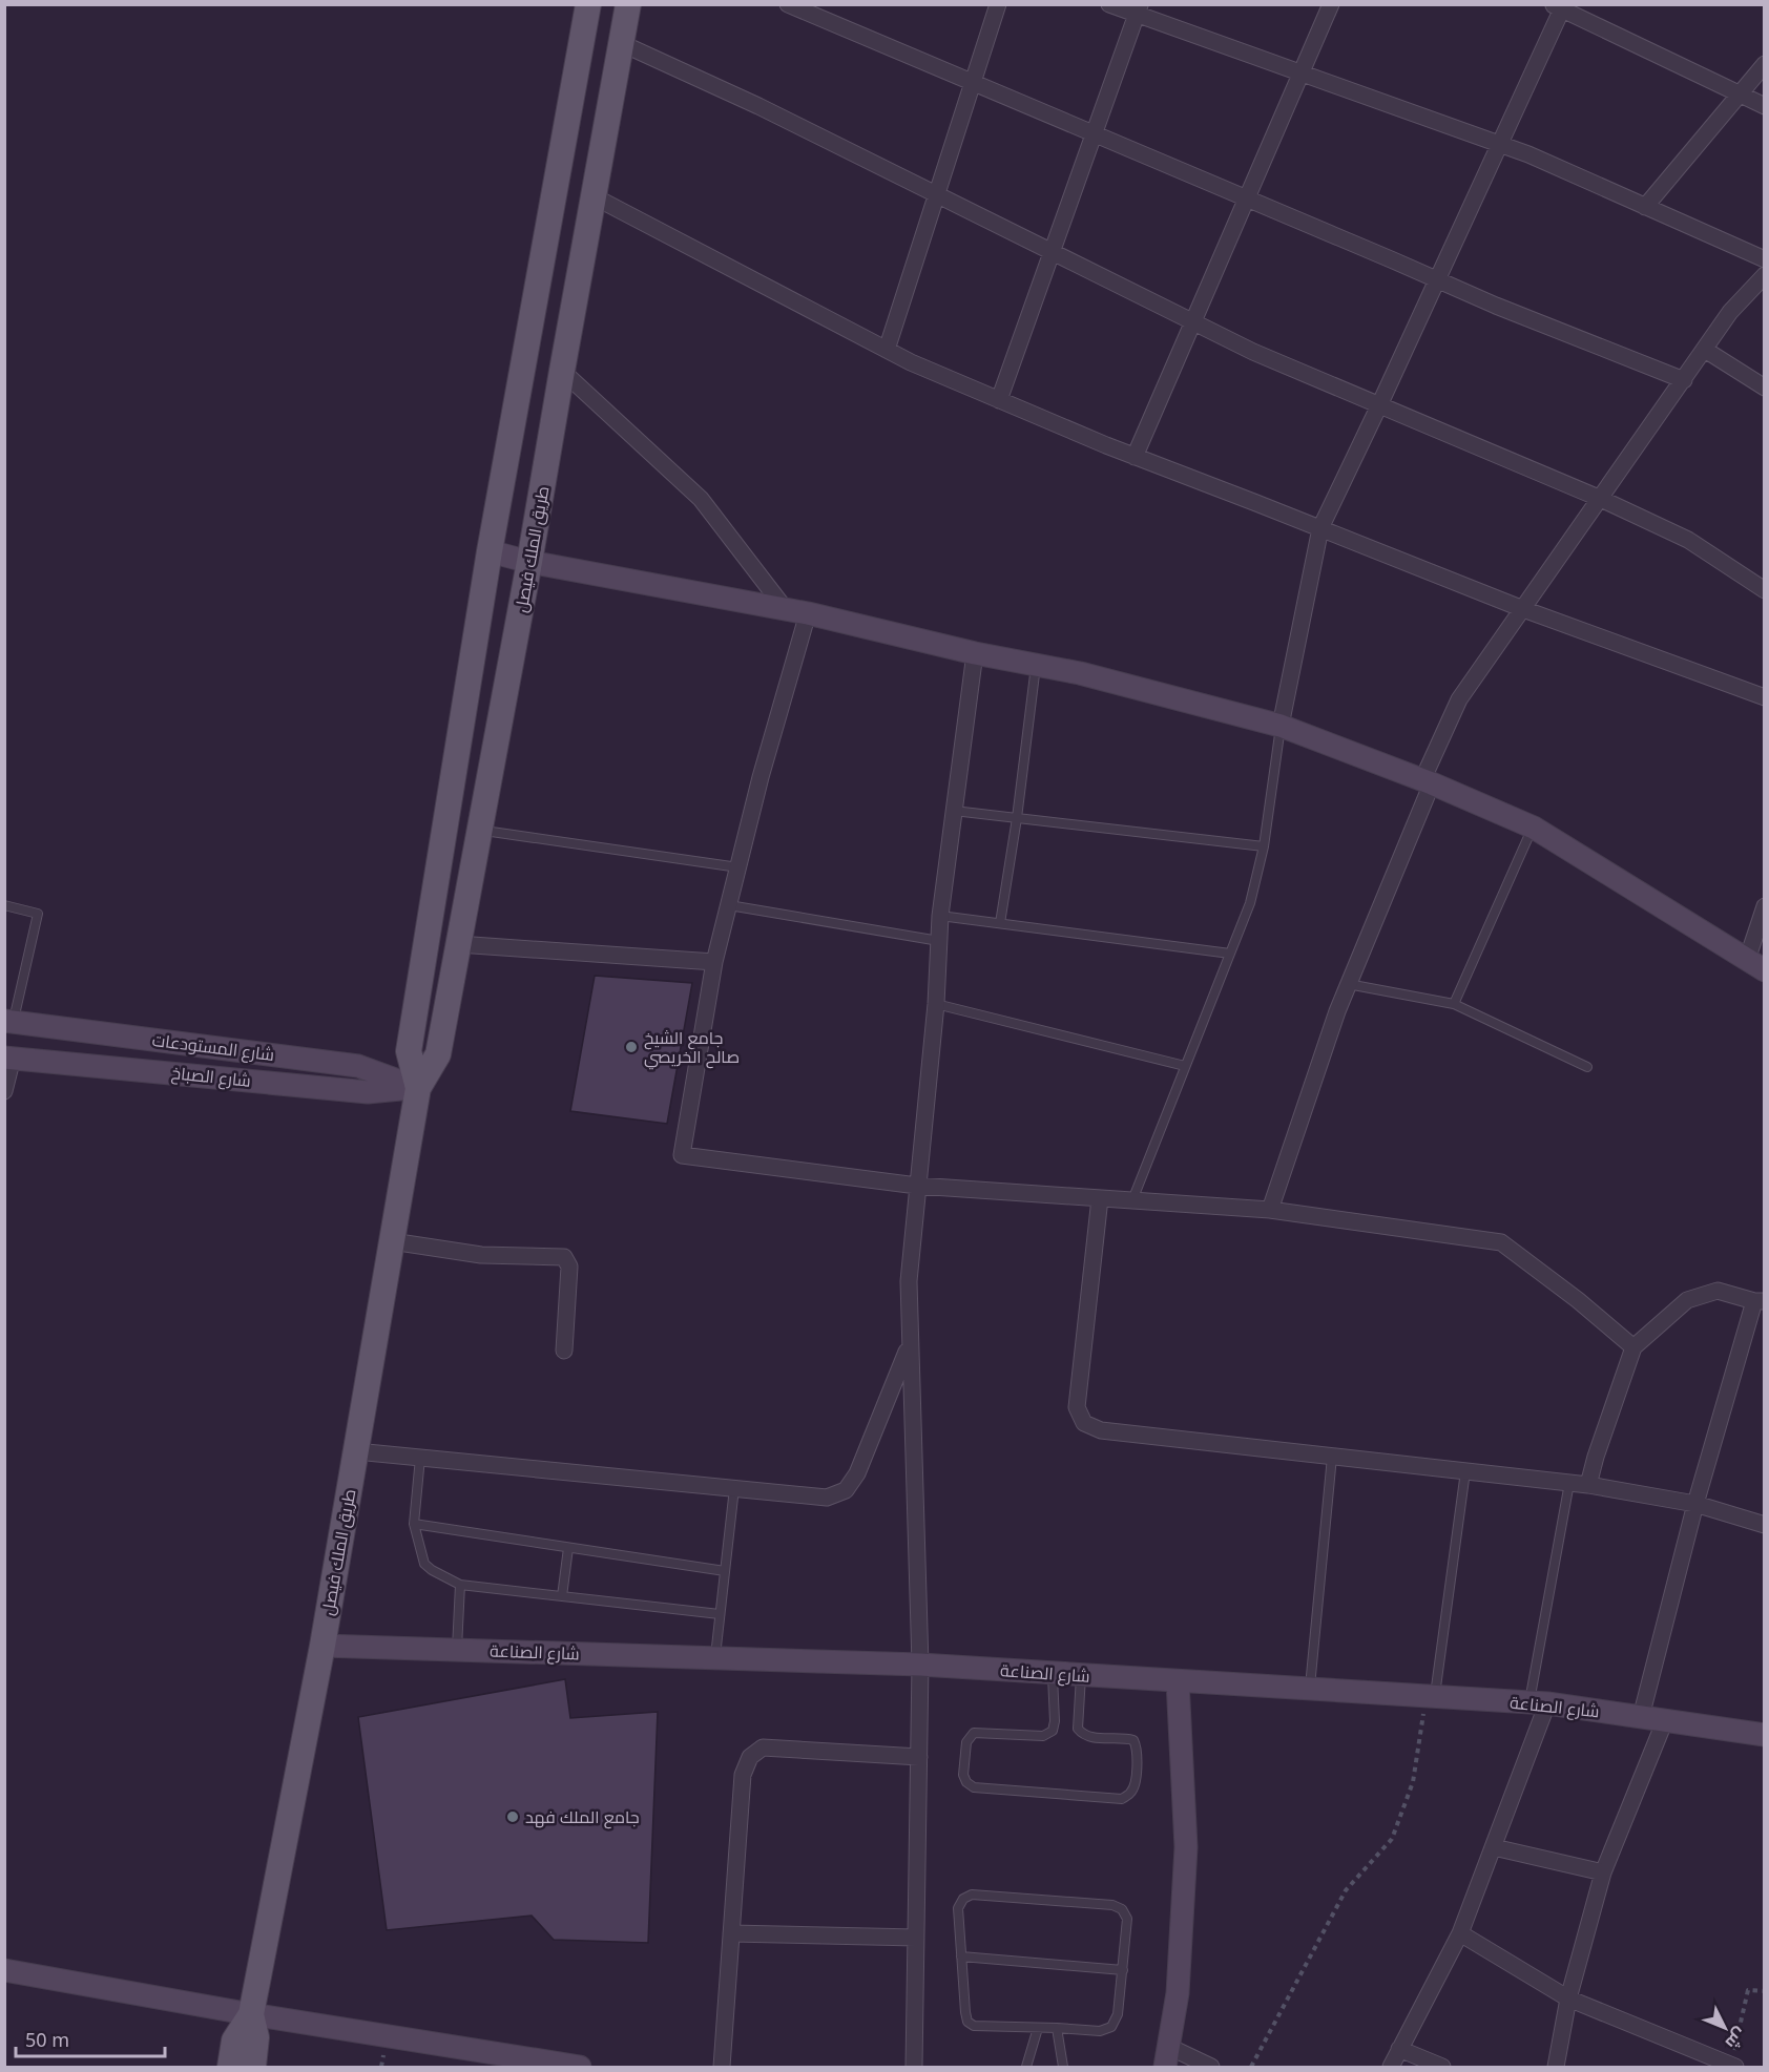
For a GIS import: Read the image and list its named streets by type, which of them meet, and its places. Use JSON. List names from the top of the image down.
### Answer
{
  "streets": {
    "main road": ["طريق الملك فيصل"],
    "street": ["شارع المستودعات", "شارع الصباخ", "شارع الصناعة"]
  },
  "crossings": [
    ["طريق الملك فيصل", "شارع المستودعات"],
    ["طريق الملك فيصل", "شارع الصباخ"],
    ["طريق الملك فيصل", "شارع الصناعة"],
    ["شارع المستودعات", "شارع الصباخ"]
  ],
  "places": ["جامع الشيخ صالح الخريصي", "جامع الملك فهد"],
  "scale_bar": "50 m",
  "north": "bottom right"
}
